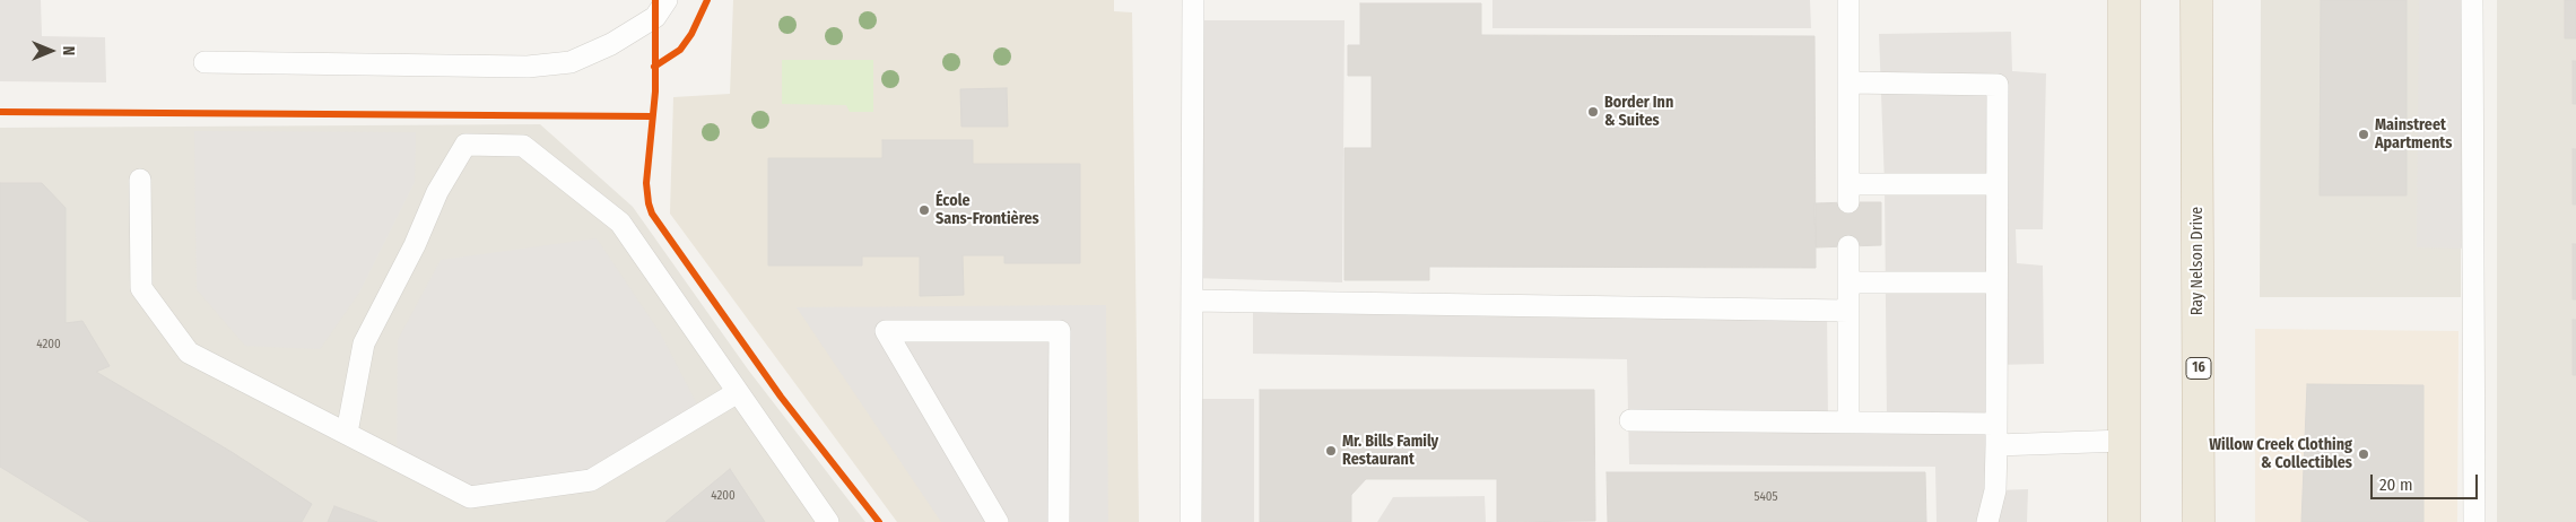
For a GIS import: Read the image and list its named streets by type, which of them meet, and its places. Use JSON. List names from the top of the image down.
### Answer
{
  "streets": {
    "highway": ["Ray Nelson Drive", "16"]
  },
  "places": [
    "Border Inn & Suites",
    "Mainstreet Apartments",
    "École Sans-Frontières",
    "Mr. Bills Family Restaurant",
    "Willow Creek Clothing & Collectibles"
  ],
  "house_numbers": ["4200", "4200", "5405"],
  "scale_bar": "20 m",
  "north": "right"
}
